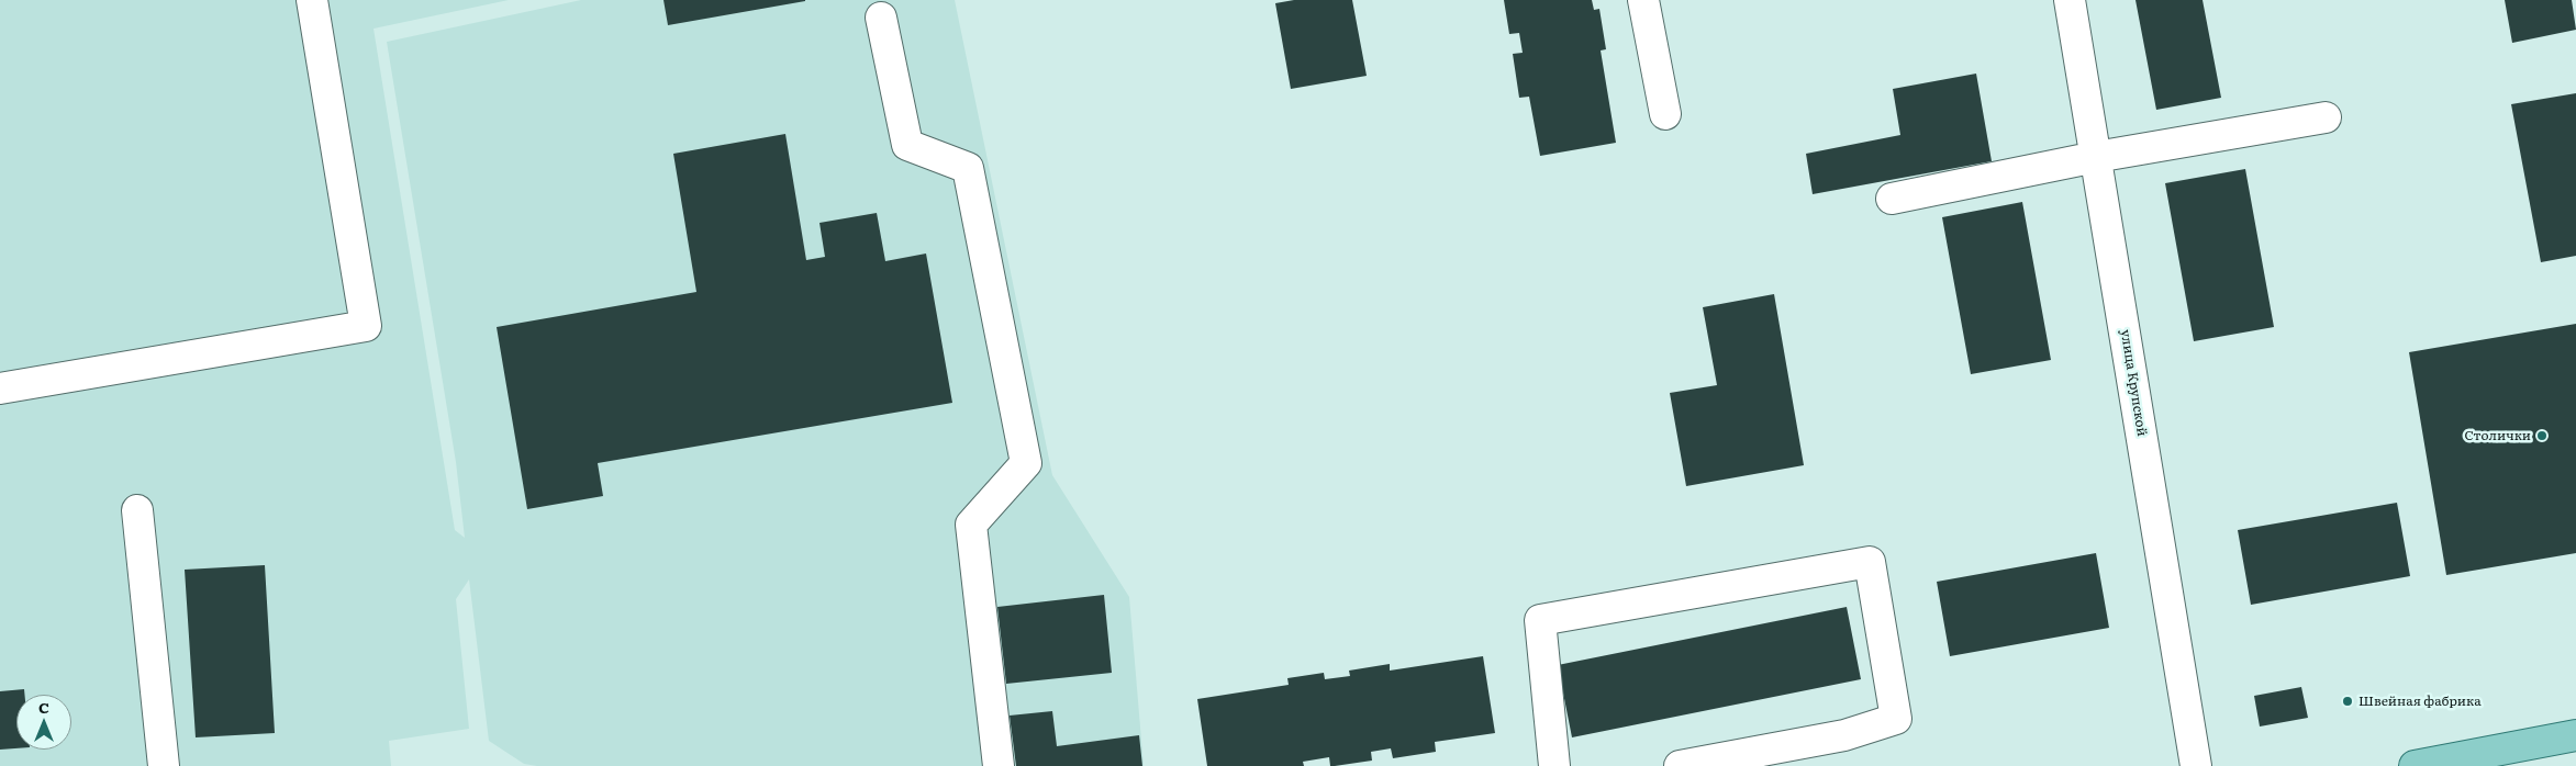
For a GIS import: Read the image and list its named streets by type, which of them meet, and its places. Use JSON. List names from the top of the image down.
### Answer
{
  "streets": {
    "street": ["улица Крупской"]
  },
  "places": ["Столички", "Швейная фабрика"],
  "north": "top"
}
